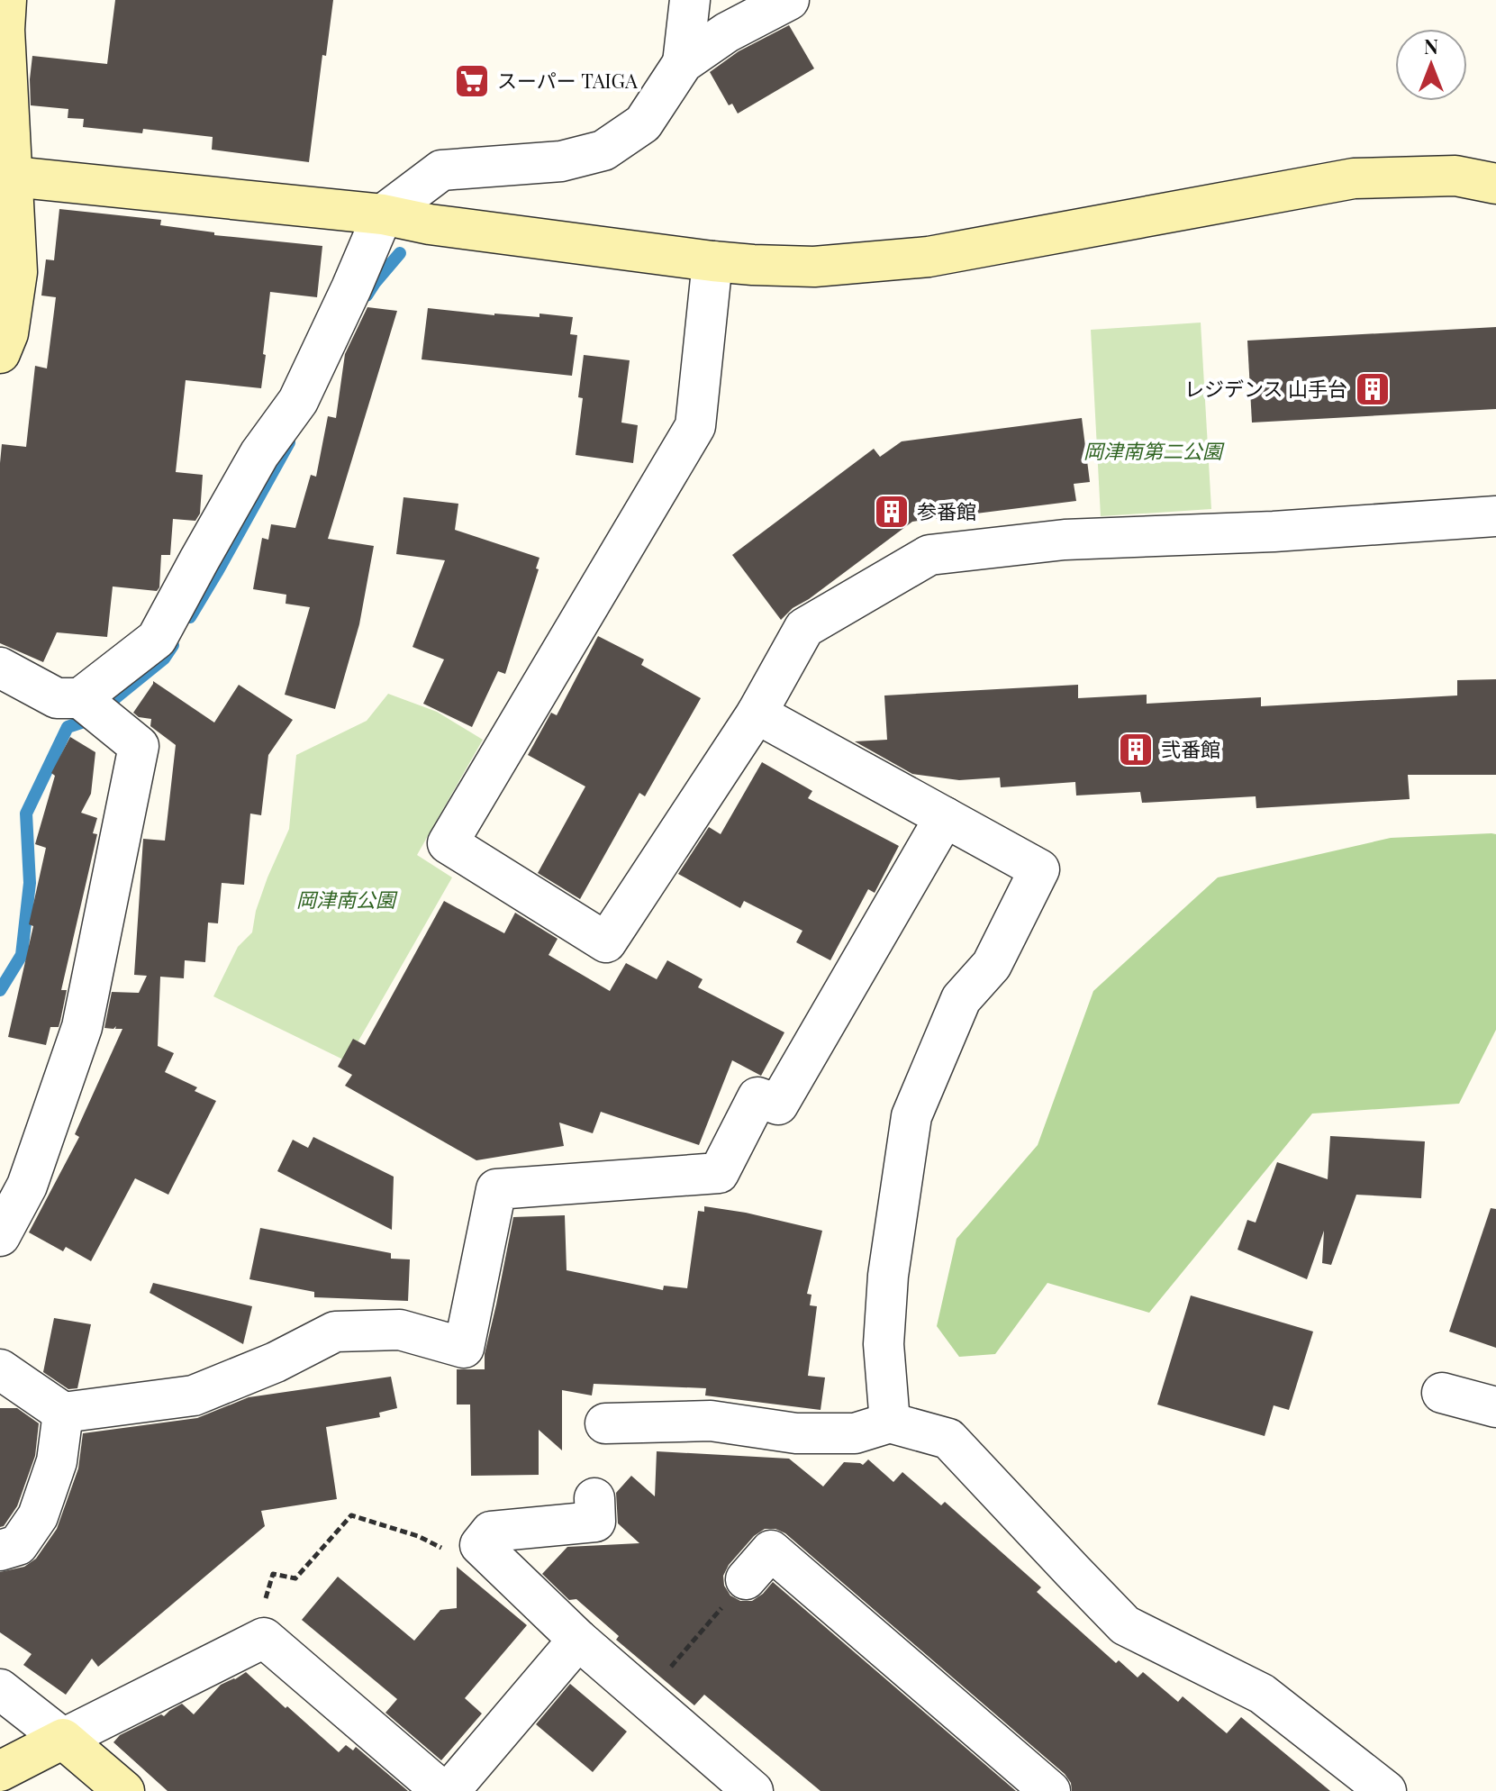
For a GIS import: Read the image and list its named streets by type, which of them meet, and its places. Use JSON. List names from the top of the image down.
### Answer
{
  "parks": ["岡津南第二公園", "岡津南公園"],
  "places": {
    "supermarket": ["スーパー TAIGA"],
    "building": ["レジデンス 山手台", "参番館", "弐番館"]
  },
  "north": "top"
}
